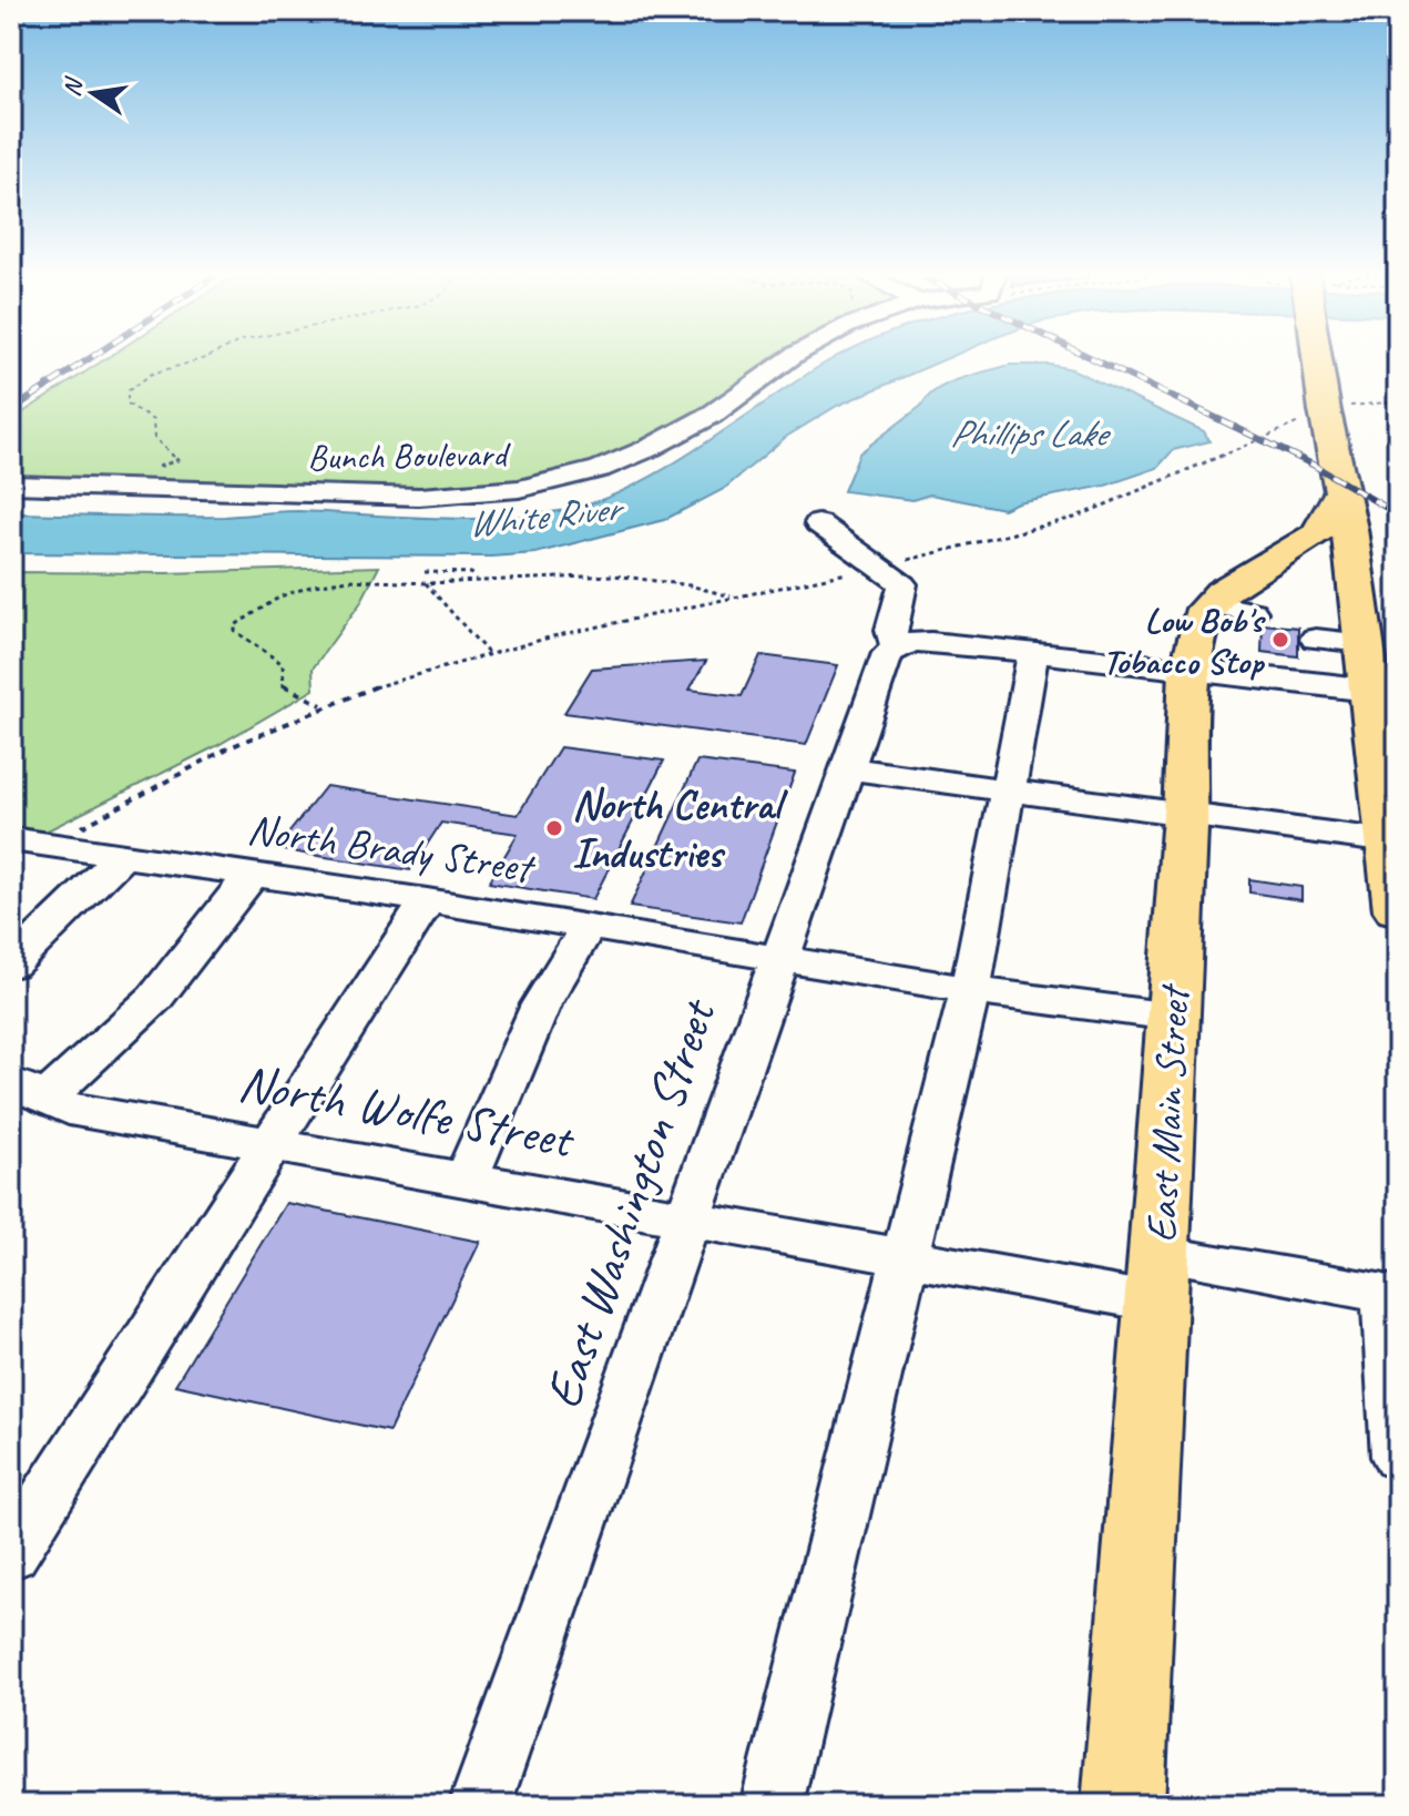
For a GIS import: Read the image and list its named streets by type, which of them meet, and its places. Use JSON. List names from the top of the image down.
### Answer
{
  "streets": {
    "main road": ["East Main Street"],
    "street": [
      "Bunch Boulevard",
      "North Brady Street",
      "North Wolfe Street",
      "East Washington Street"
    ]
  },
  "crossings": [
    ["North Brady Street", "East Main Street"],
    ["North Brady Street", "East Washington Street"],
    ["North Wolfe Street", "East Main Street"],
    ["North Wolfe Street", "East Washington Street"]
  ],
  "water": ["Phillips Lake", "White River"],
  "places": ["Low Bob's Tobacco Stop", "North Central Industries"],
  "north": "left"
}
